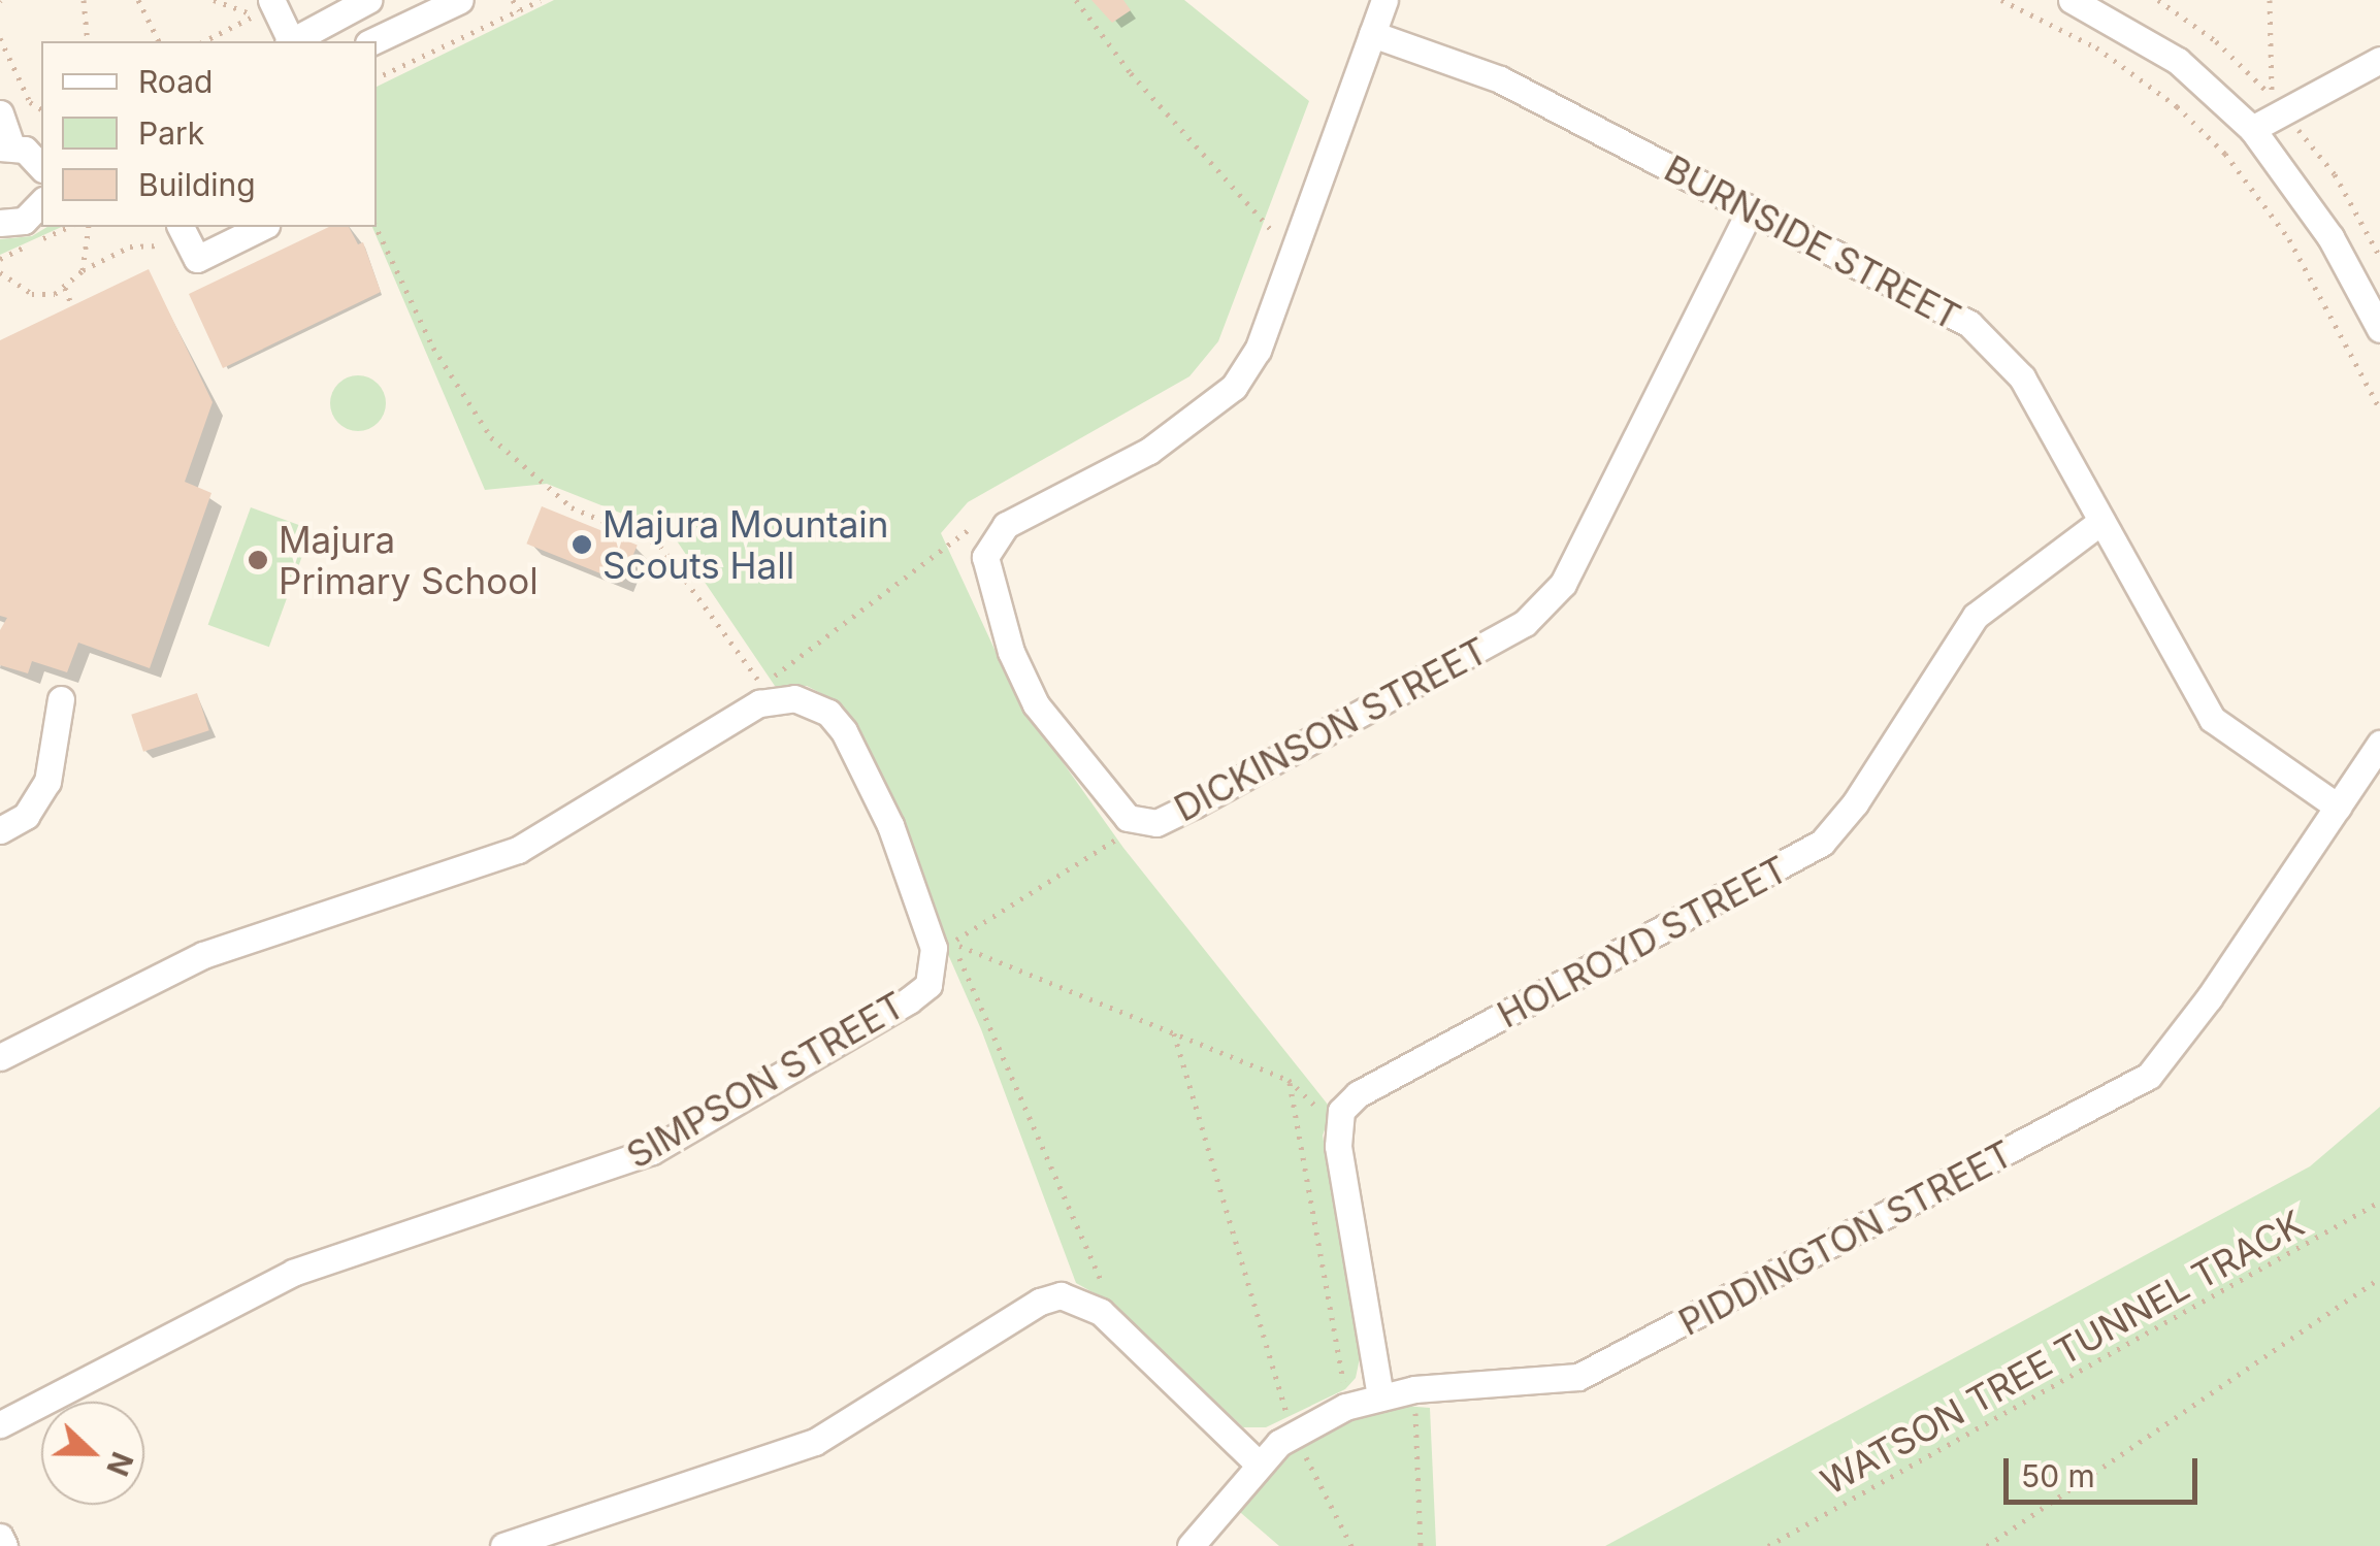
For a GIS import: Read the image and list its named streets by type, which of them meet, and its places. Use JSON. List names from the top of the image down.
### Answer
{
  "streets": {
    "street": [
      "BURNSIDE STREET",
      "DICKINSON STREET",
      "HOLROYD STREET",
      "SIMPSON STREET",
      "PIDDINGTON STREET"
    ],
    "path": ["WATSON TREE TUNNEL TRACK"]
  },
  "crossings": [
    ["BURNSIDE STREET", "DICKINSON STREET"],
    ["BURNSIDE STREET", "HOLROYD STREET"],
    ["BURNSIDE STREET", "PIDDINGTON STREET"]
  ],
  "places": ["Majura Mountain Scouts Hall", "Majura Primary School"],
  "legend": ["Road", "Park", "Building"],
  "scale_bar": "50 m",
  "north": "right"
}
